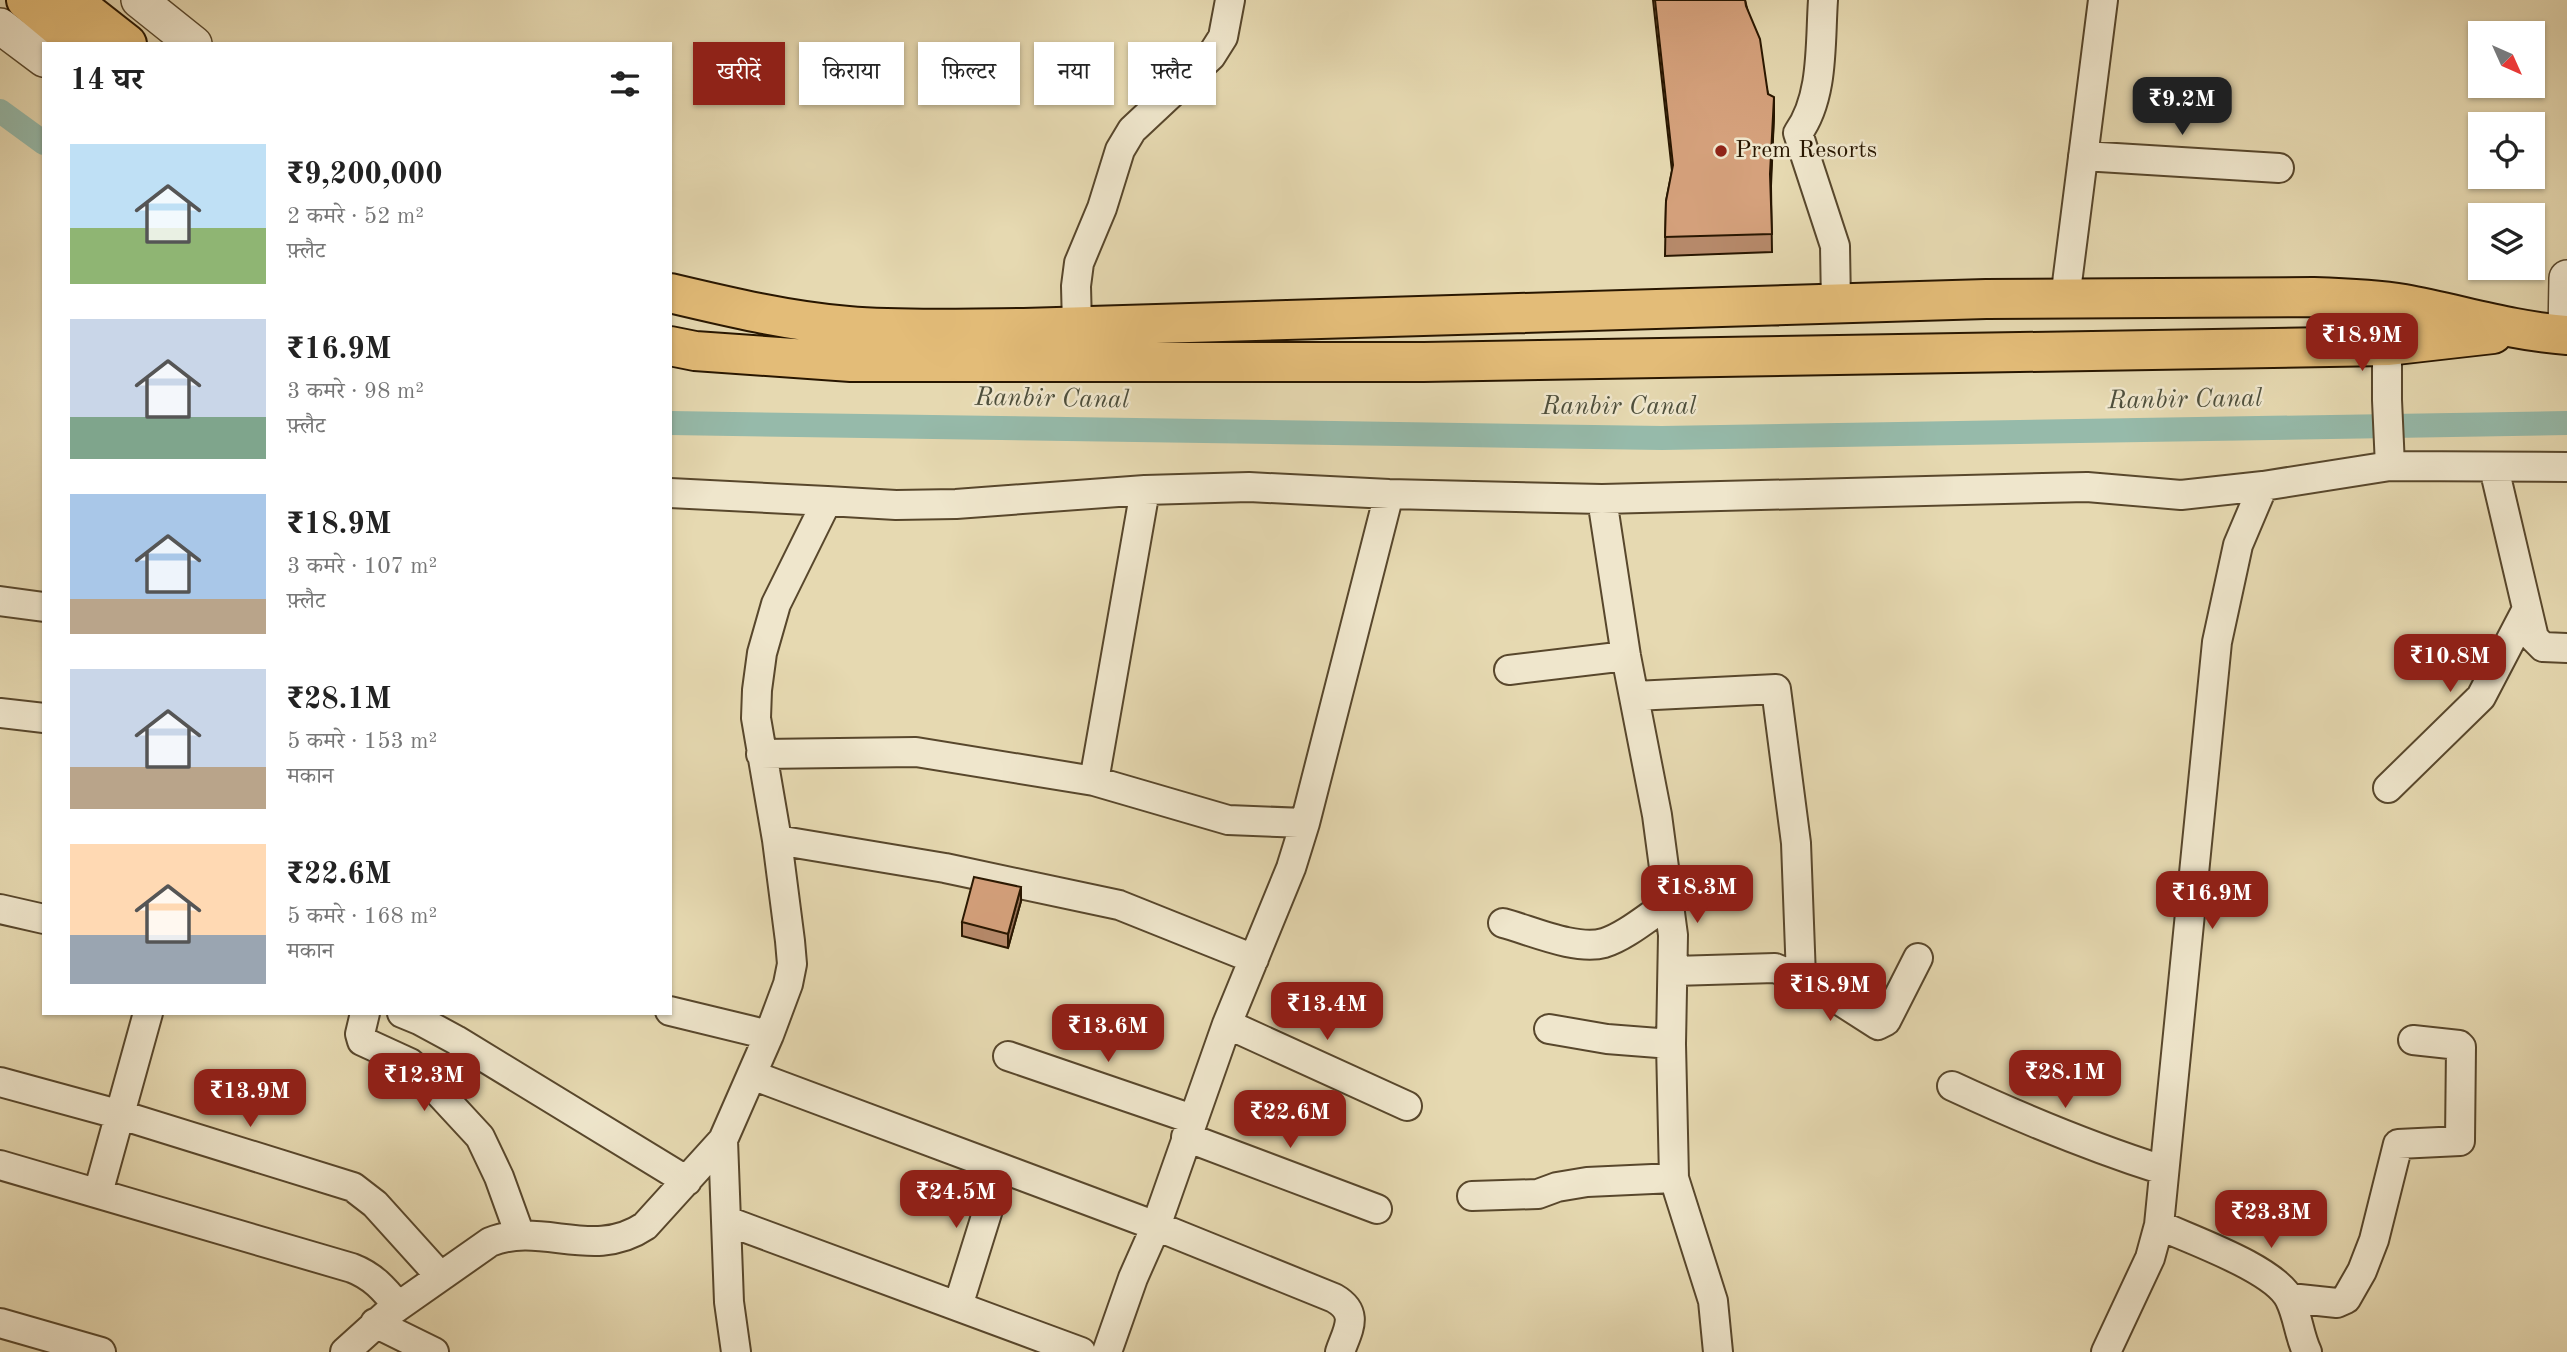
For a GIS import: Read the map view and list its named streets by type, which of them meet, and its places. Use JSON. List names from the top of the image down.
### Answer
{
  "water": ["Ranbir Canal"],
  "places": ["Prem Resorts"],
  "north": "bottom right",
  "page": {
    "chip": [
      "खरीदें",
      "किराया",
      "फ़िल्टर",
      "नया",
      "फ़्लैट"
    ],
    "heading": "14 घर",
    "price": [
      "₹9.2M",
      "₹18.9M",
      "₹10.8M",
      "₹18.3M",
      "₹16.9M",
      "₹18.9M",
      "₹13.4M",
      "₹13.6M",
      "₹28.1M",
      "₹12.3M",
      "₹13.9M",
      "₹22.6M",
      "₹24.5M",
      "₹23.3M"
    ],
    "list": [
      {
        "name": "₹9,200,000",
        "note": "2 कमरे · 52 m² · फ़्लैट"
      },
      {
        "name": "₹16.9M",
        "note": "3 कमरे · 98 m² · फ़्लैट"
      },
      {
        "name": "₹18.9M",
        "note": "3 कमरे · 107 m² · फ़्लैट"
      },
      {
        "name": "₹28.1M",
        "note": "5 कमरे · 153 m² · मकान"
      },
      {
        "name": "₹22.6M",
        "note": "5 कमरे · 168 m² · मकान"
      }
    ]
  }
}
